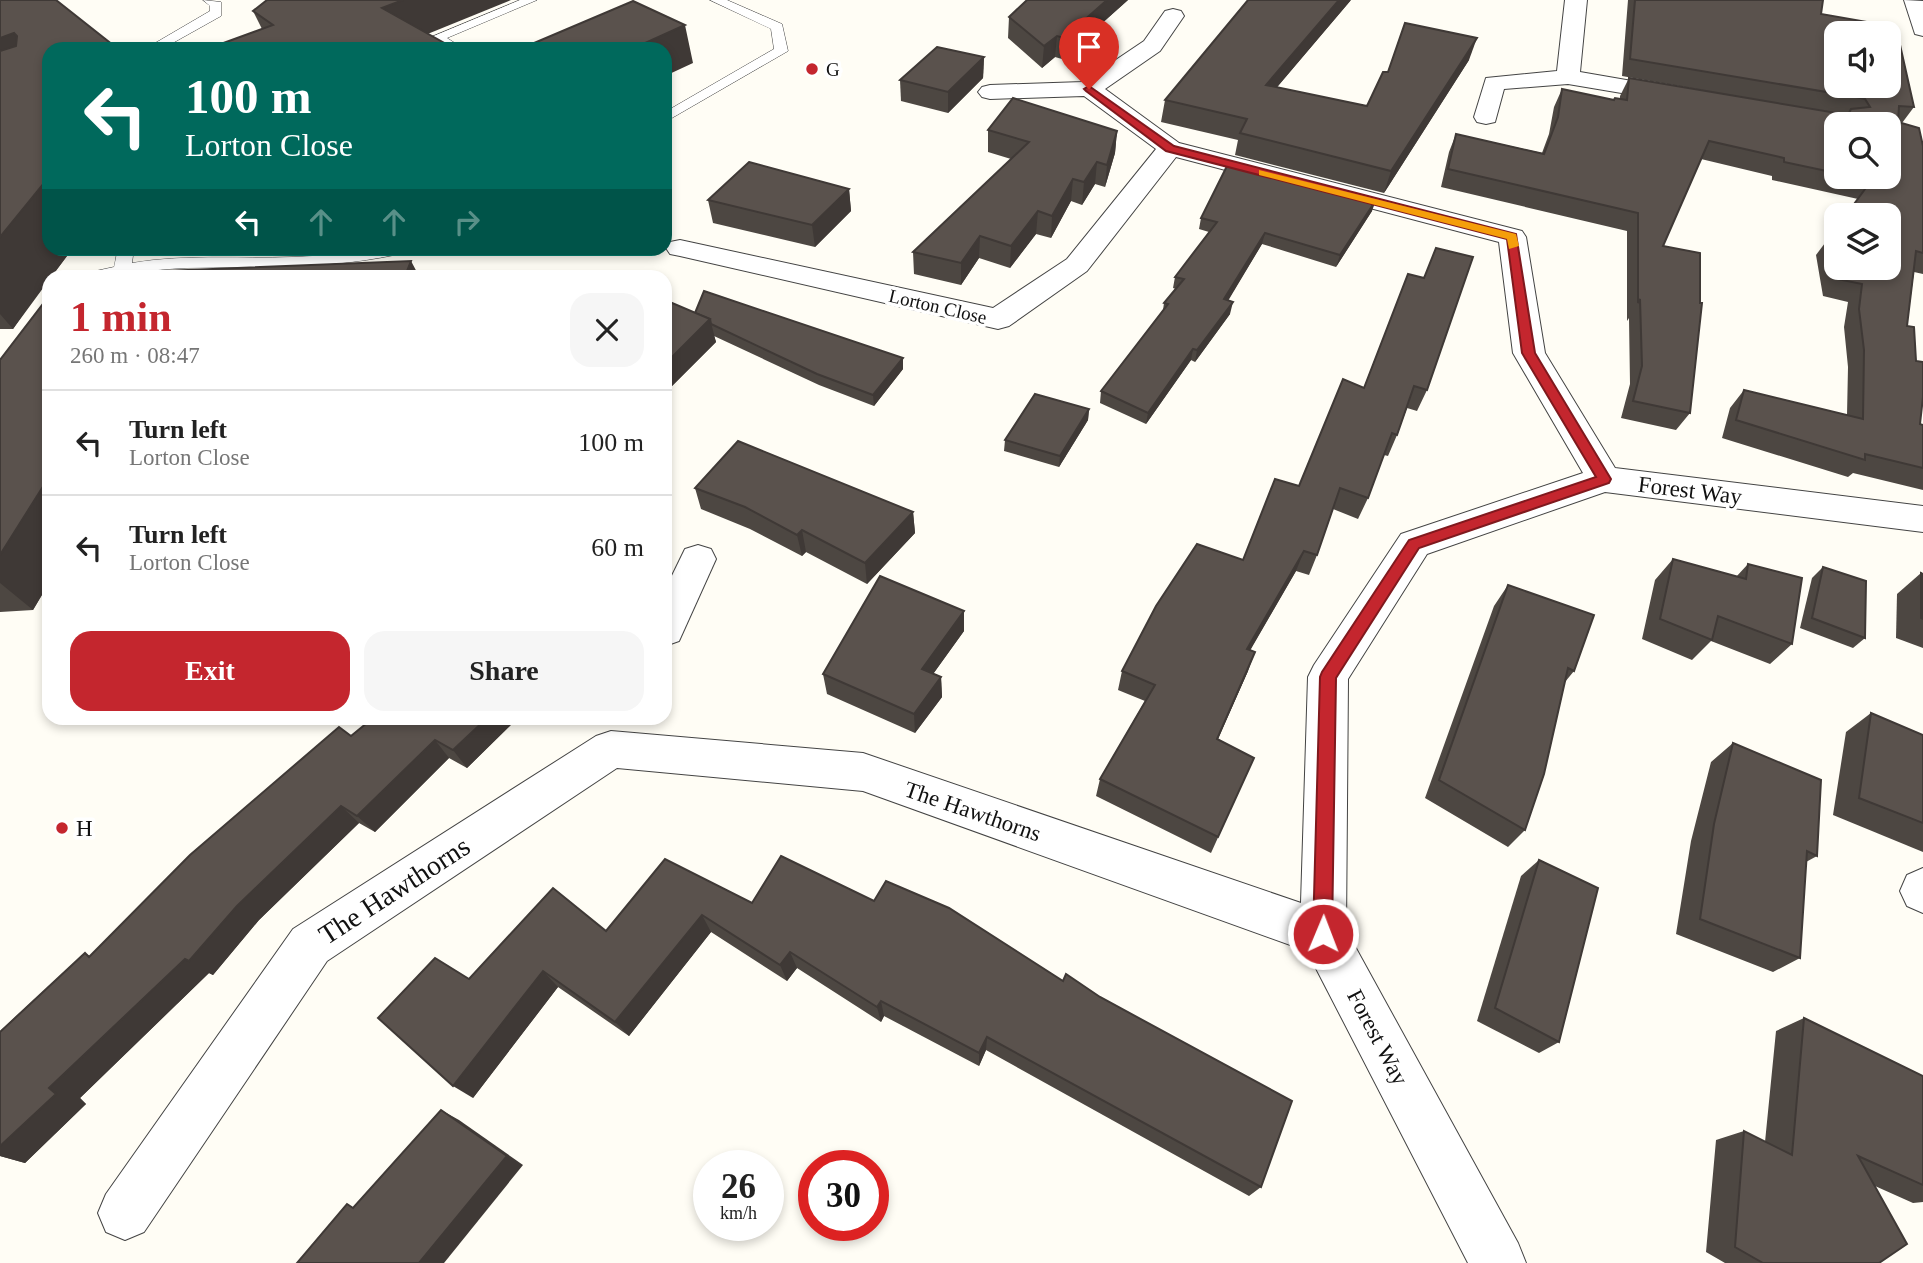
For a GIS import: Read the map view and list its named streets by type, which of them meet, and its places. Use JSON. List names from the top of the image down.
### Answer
{
  "streets": {
    "street": ["Lorton Close", "Forest Way", "The Hawthorns"]
  },
  "crossings": [
    ["Forest Way", "The Hawthorns"]
  ],
  "places": ["G", "H"],
  "page": {
    "turn": ["100 m", "Lorton Close"],
    "heading": ["1 min", "260 m · 08:47"],
    "list": [
      {
        "name": "Turn left",
        "note": "Lorton Close",
        "value": "100 m"
      },
      {
        "name": "Turn left",
        "note": "Lorton Close",
        "value": "60 m"
      }
    ],
    "buttons": ["Exit", "Share"],
    "speed": "26 km/h",
    "limit": "30"
  }
}
